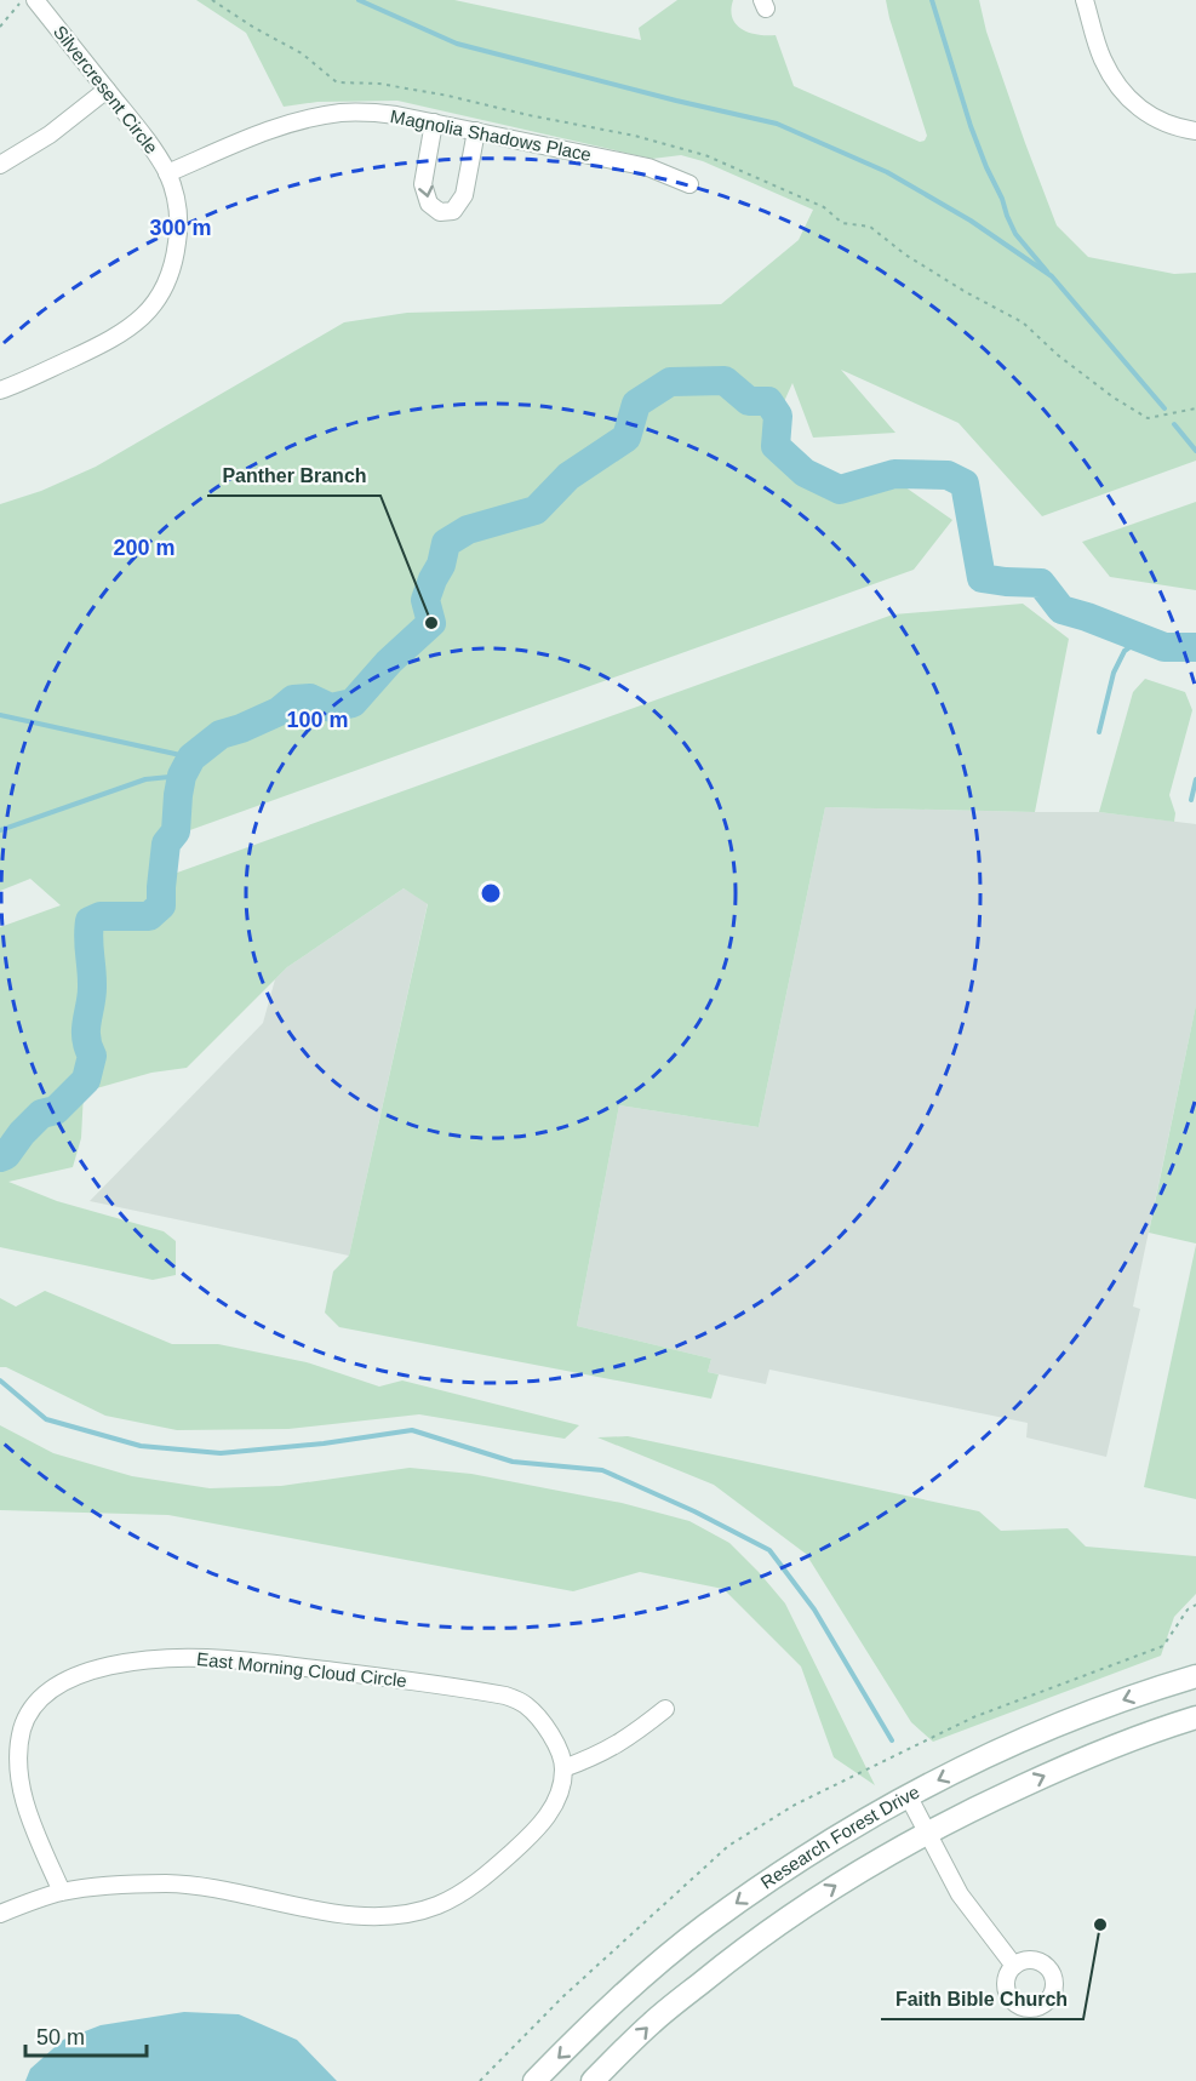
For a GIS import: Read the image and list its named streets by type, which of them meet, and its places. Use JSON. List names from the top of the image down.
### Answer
{
  "streets": {
    "main road": ["Research Forest Drive"],
    "street": ["Silvercresent Circle", "Magnolia Shadows Place", "East Morning Cloud Circle"]
  },
  "crossings": [
    ["Silvercresent Circle", "Magnolia Shadows Place"]
  ],
  "places": ["Panther Branch", "Faith Bible Church"],
  "scale_bar": "50 m",
  "rings": ["300 m", "200 m", "100 m"]
}
